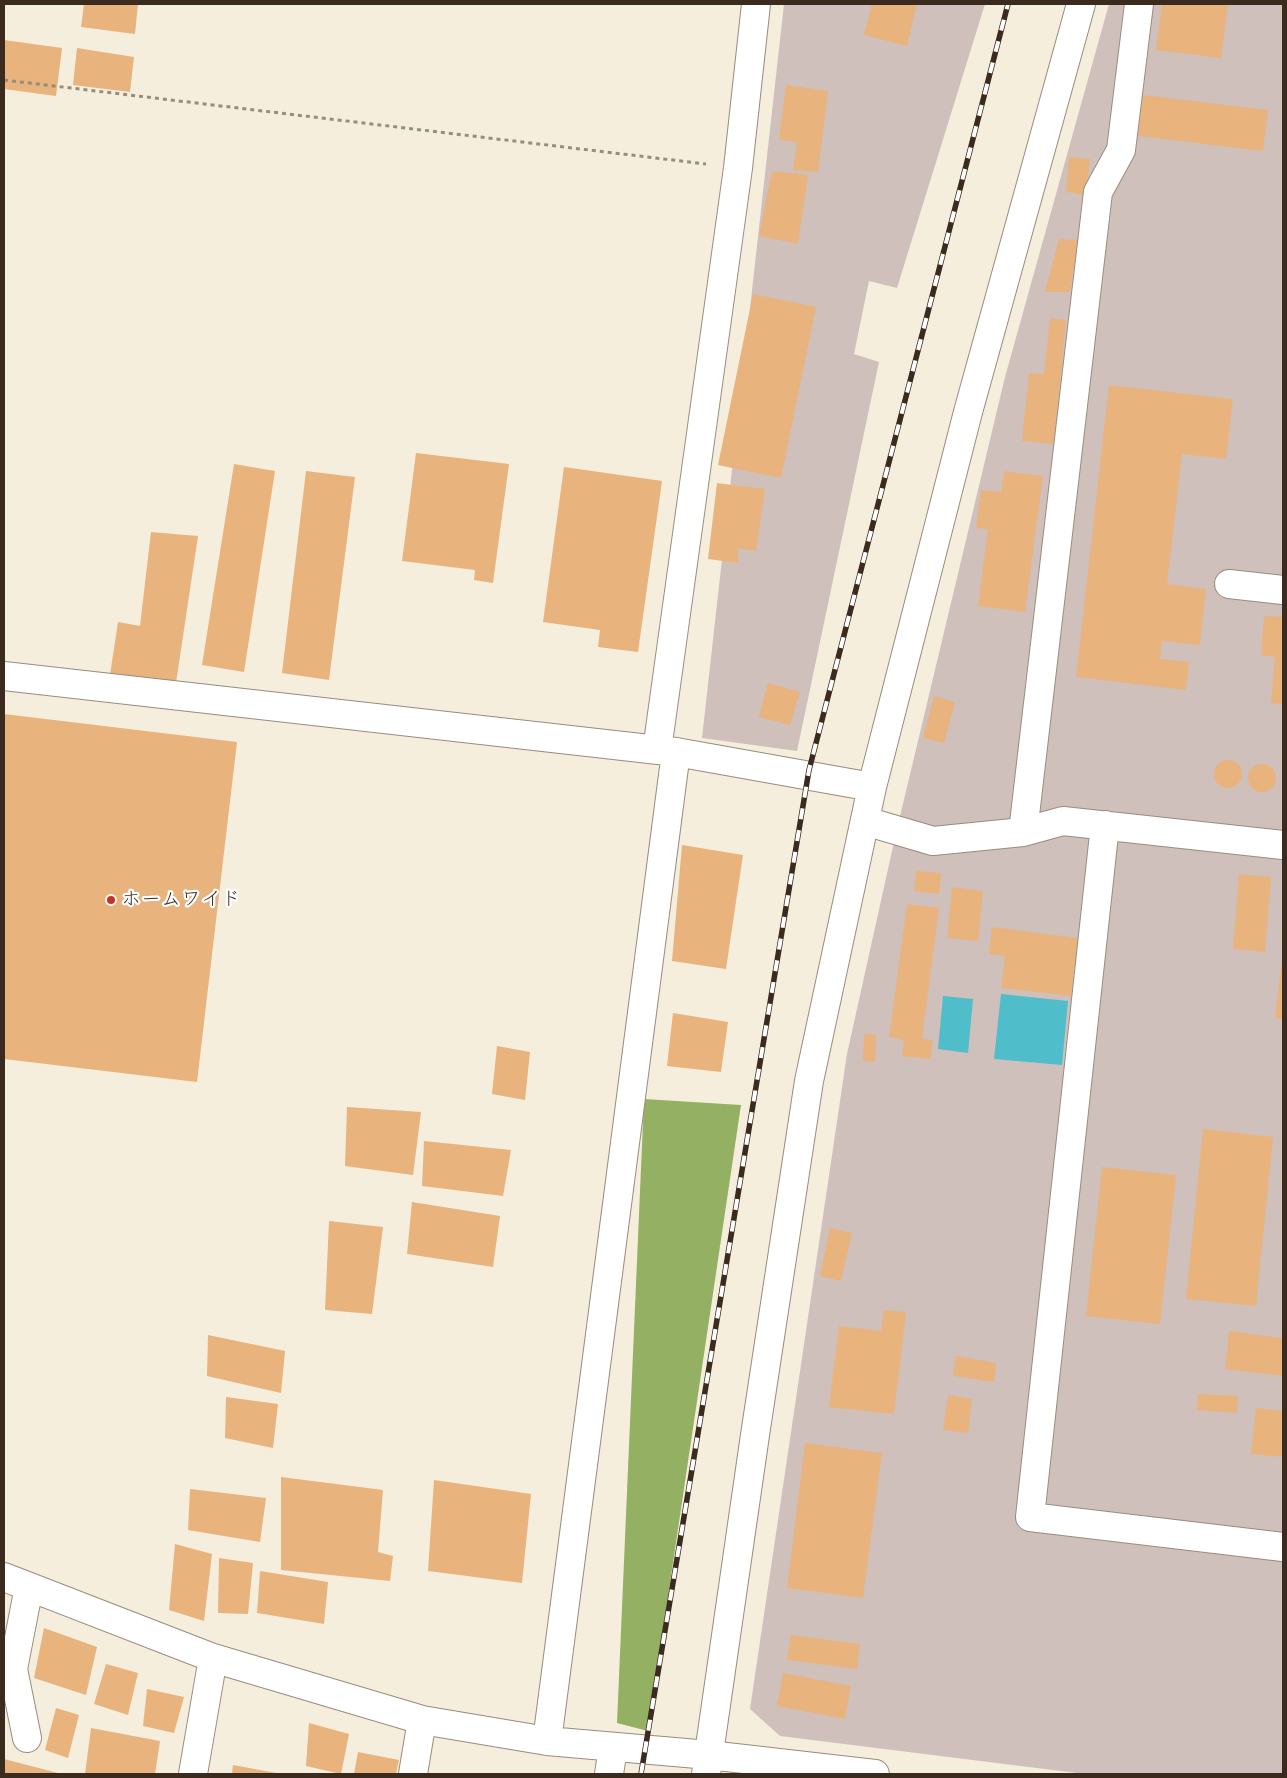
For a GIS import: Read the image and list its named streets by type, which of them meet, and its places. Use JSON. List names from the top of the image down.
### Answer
{
  "places": ["ホームワイド"]
}
